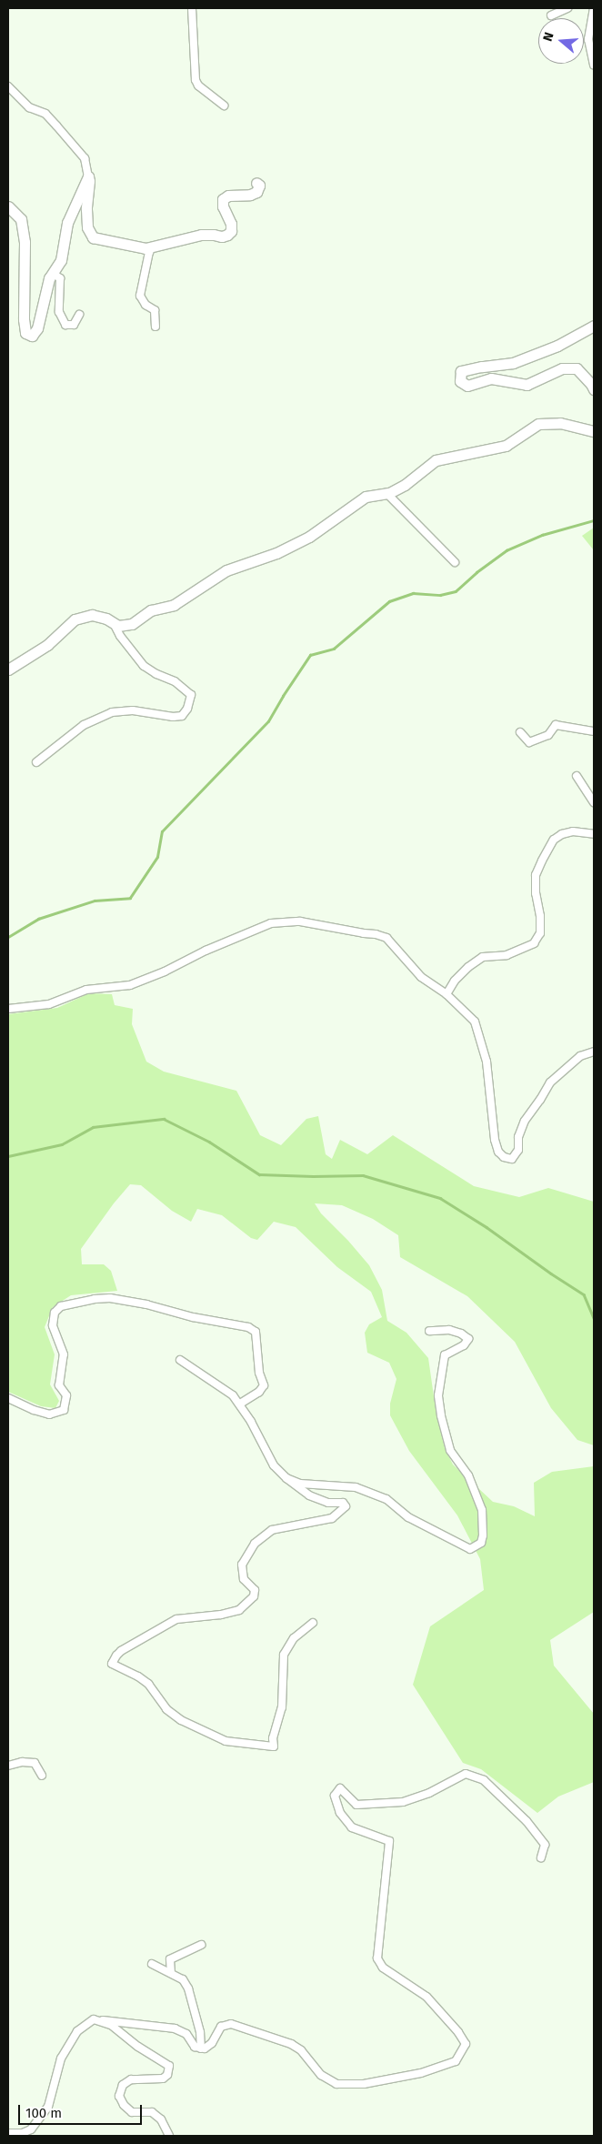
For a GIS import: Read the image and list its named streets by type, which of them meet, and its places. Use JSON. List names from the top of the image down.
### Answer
{
  "scale_bar": "100 m",
  "north": "left"
}
